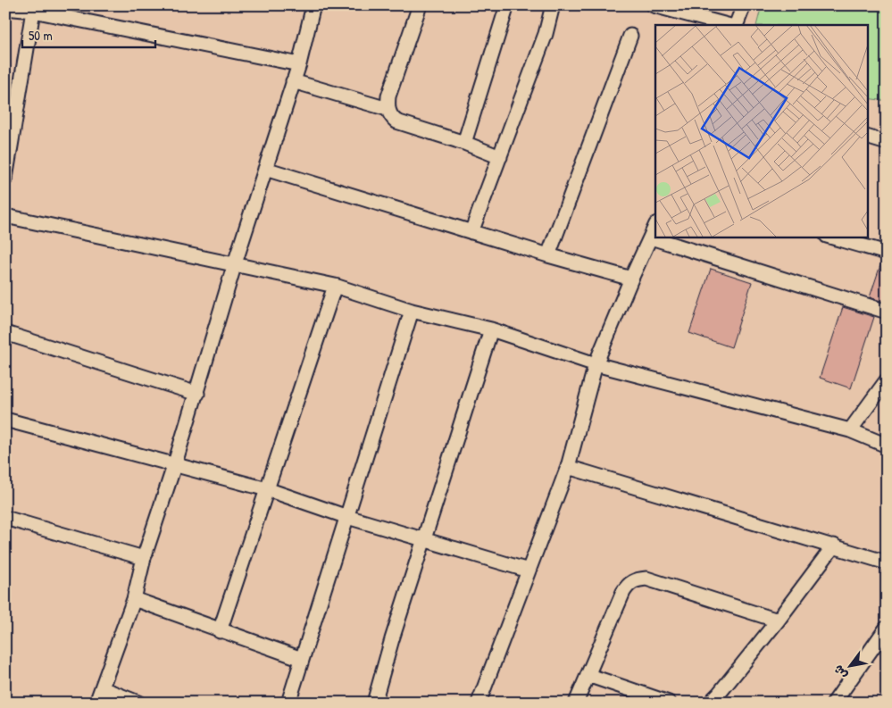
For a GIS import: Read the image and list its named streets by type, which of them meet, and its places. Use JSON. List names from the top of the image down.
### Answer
{
  "scale_bar": "50 m",
  "north": "bottom left"
}
